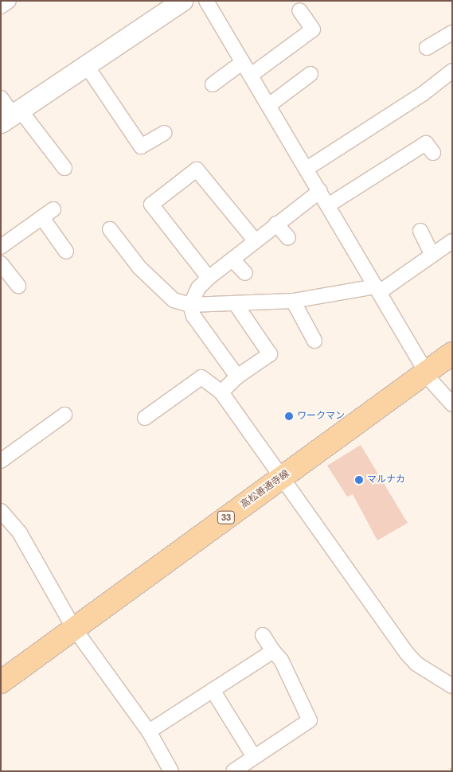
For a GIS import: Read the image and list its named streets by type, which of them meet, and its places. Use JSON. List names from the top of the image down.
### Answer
{
  "streets": {
    "main road": ["高松善通寺線", "33"]
  },
  "places": ["ワークマン", "マルナカ"]
}
